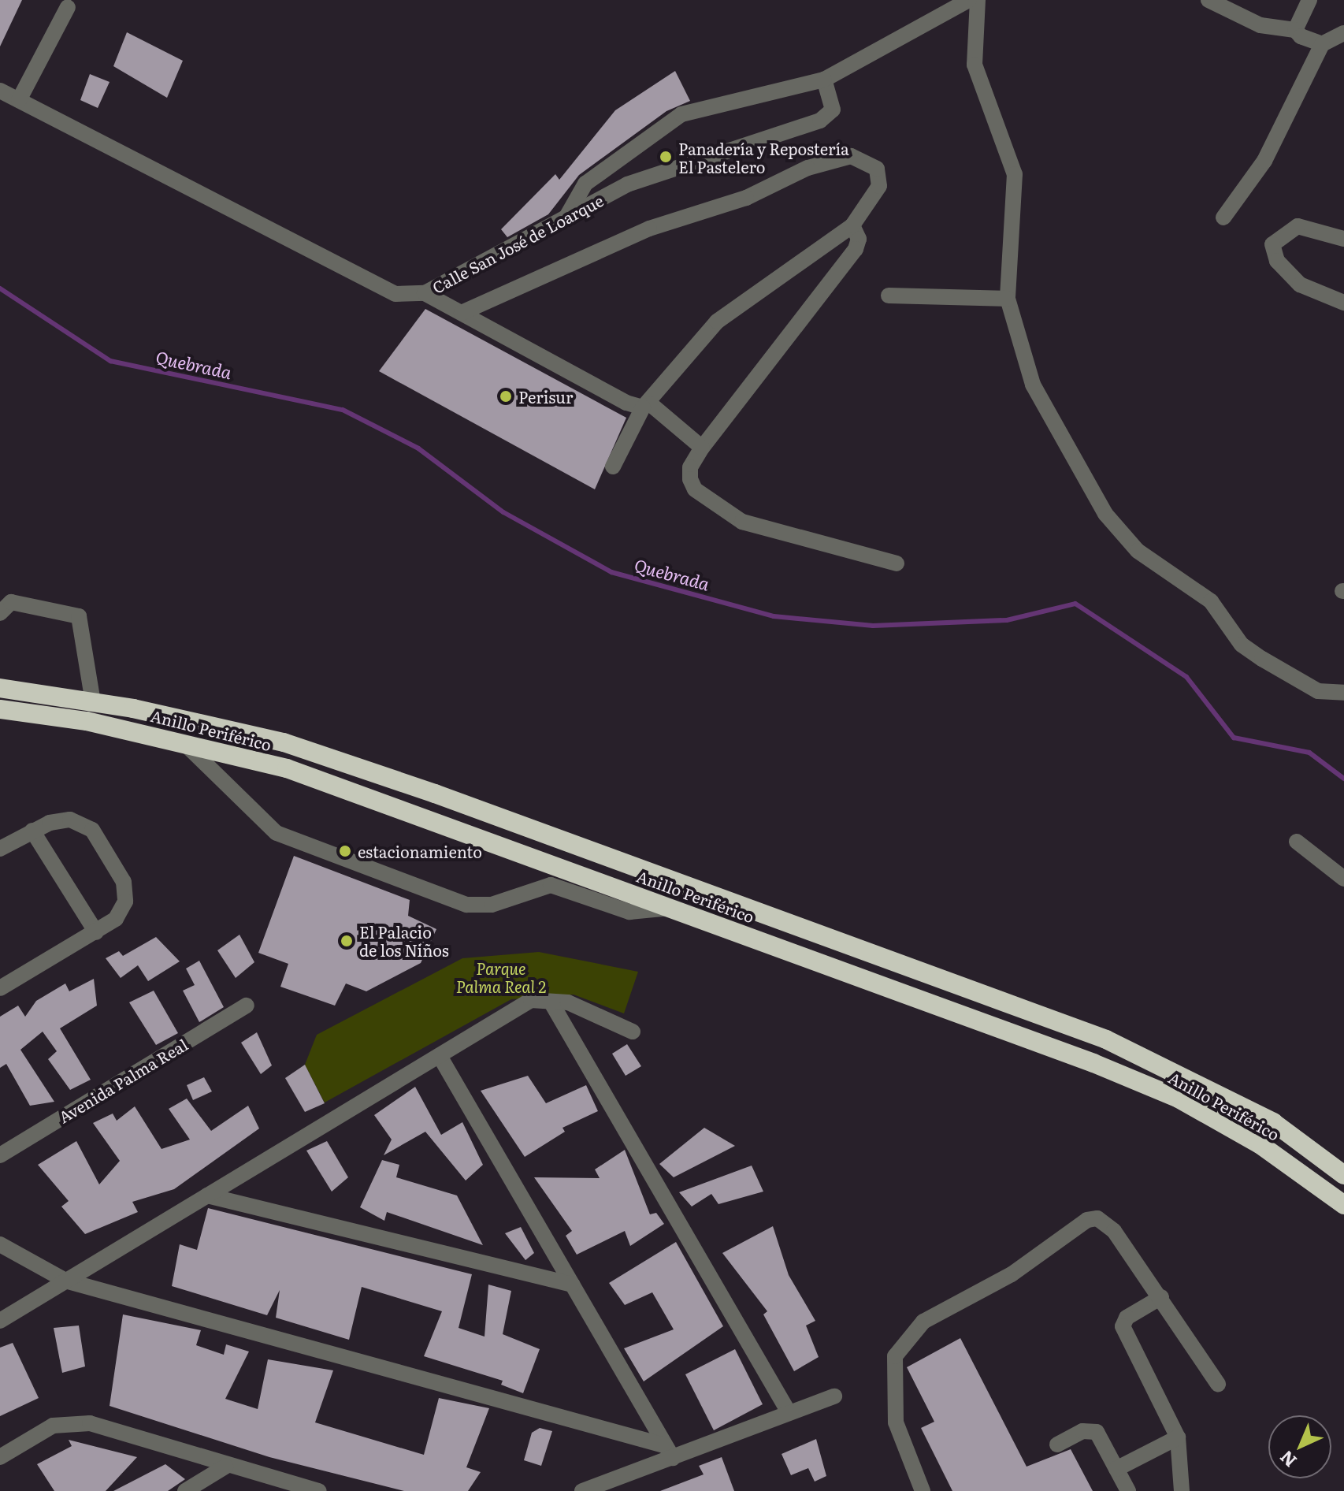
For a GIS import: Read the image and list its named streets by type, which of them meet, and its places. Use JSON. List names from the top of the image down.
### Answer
{
  "streets": {
    "highway": ["Anillo Periférico"],
    "street": ["Calle San José de Loarque", "Avenida Palma Real"]
  },
  "water": ["Quebrada"],
  "parks": ["Parque Palma Real 2"],
  "places": [
    "Panadería y Repostería El Pastelero",
    "Perisur",
    "estacionamiento",
    "El Palacio de los Niños"
  ],
  "north": "bottom left"
}
